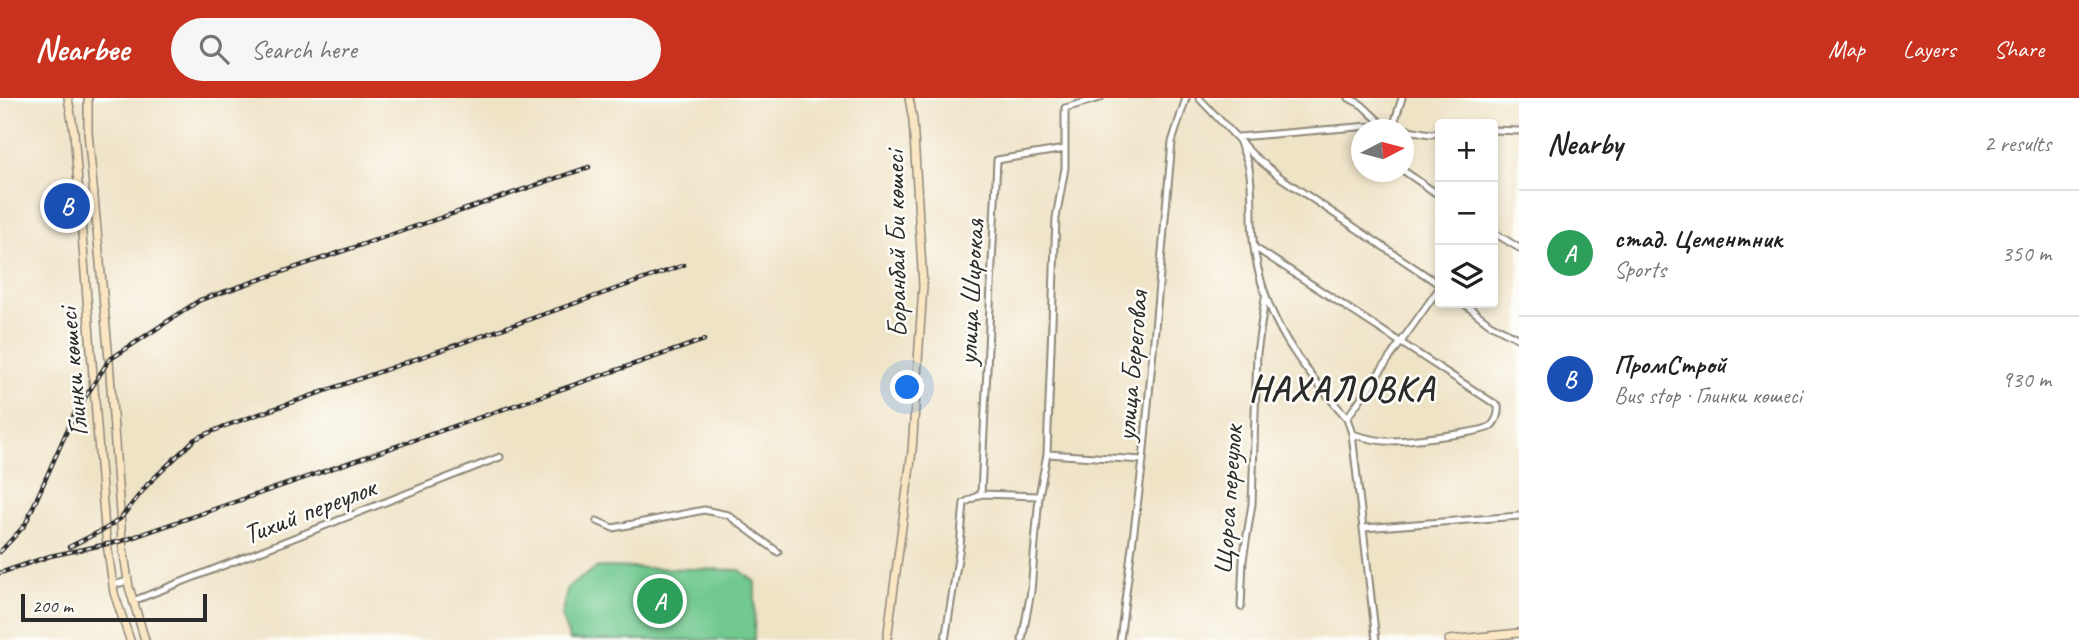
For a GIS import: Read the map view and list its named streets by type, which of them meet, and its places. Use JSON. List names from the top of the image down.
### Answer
{
  "streets": {
    "main road": ["Боранбай Би көшесі", "Глинки көшесі"],
    "street": [
      "улица Широкая",
      "улица Береговая",
      "Щорса переулок",
      "Тихий переулок"
    ]
  },
  "crossings": [
    ["Глинки көшесі", "Тихий переулок"]
  ],
  "districts": ["НАХАЛОВКА"],
  "scale_bar": "200 m",
  "north": "right",
  "page": {
    "header": "Nearbee",
    "search": "Search here",
    "nav": ["Map", "Layers", "Share"],
    "heading": ["Nearby", "2 results"],
    "map_buttons": ["+", "−"],
    "pins": ["B", "A"],
    "list": [
      {
        "mark": "A",
        "name": "стад. Цементник",
        "note": "Sports",
        "value": "350 m"
      },
      {
        "mark": "B",
        "name": "ПромСтрой",
        "note": "Bus stop · Глинки көшесі",
        "value": "930 m"
      }
    ],
    "scale": "200 m"
  }
}
